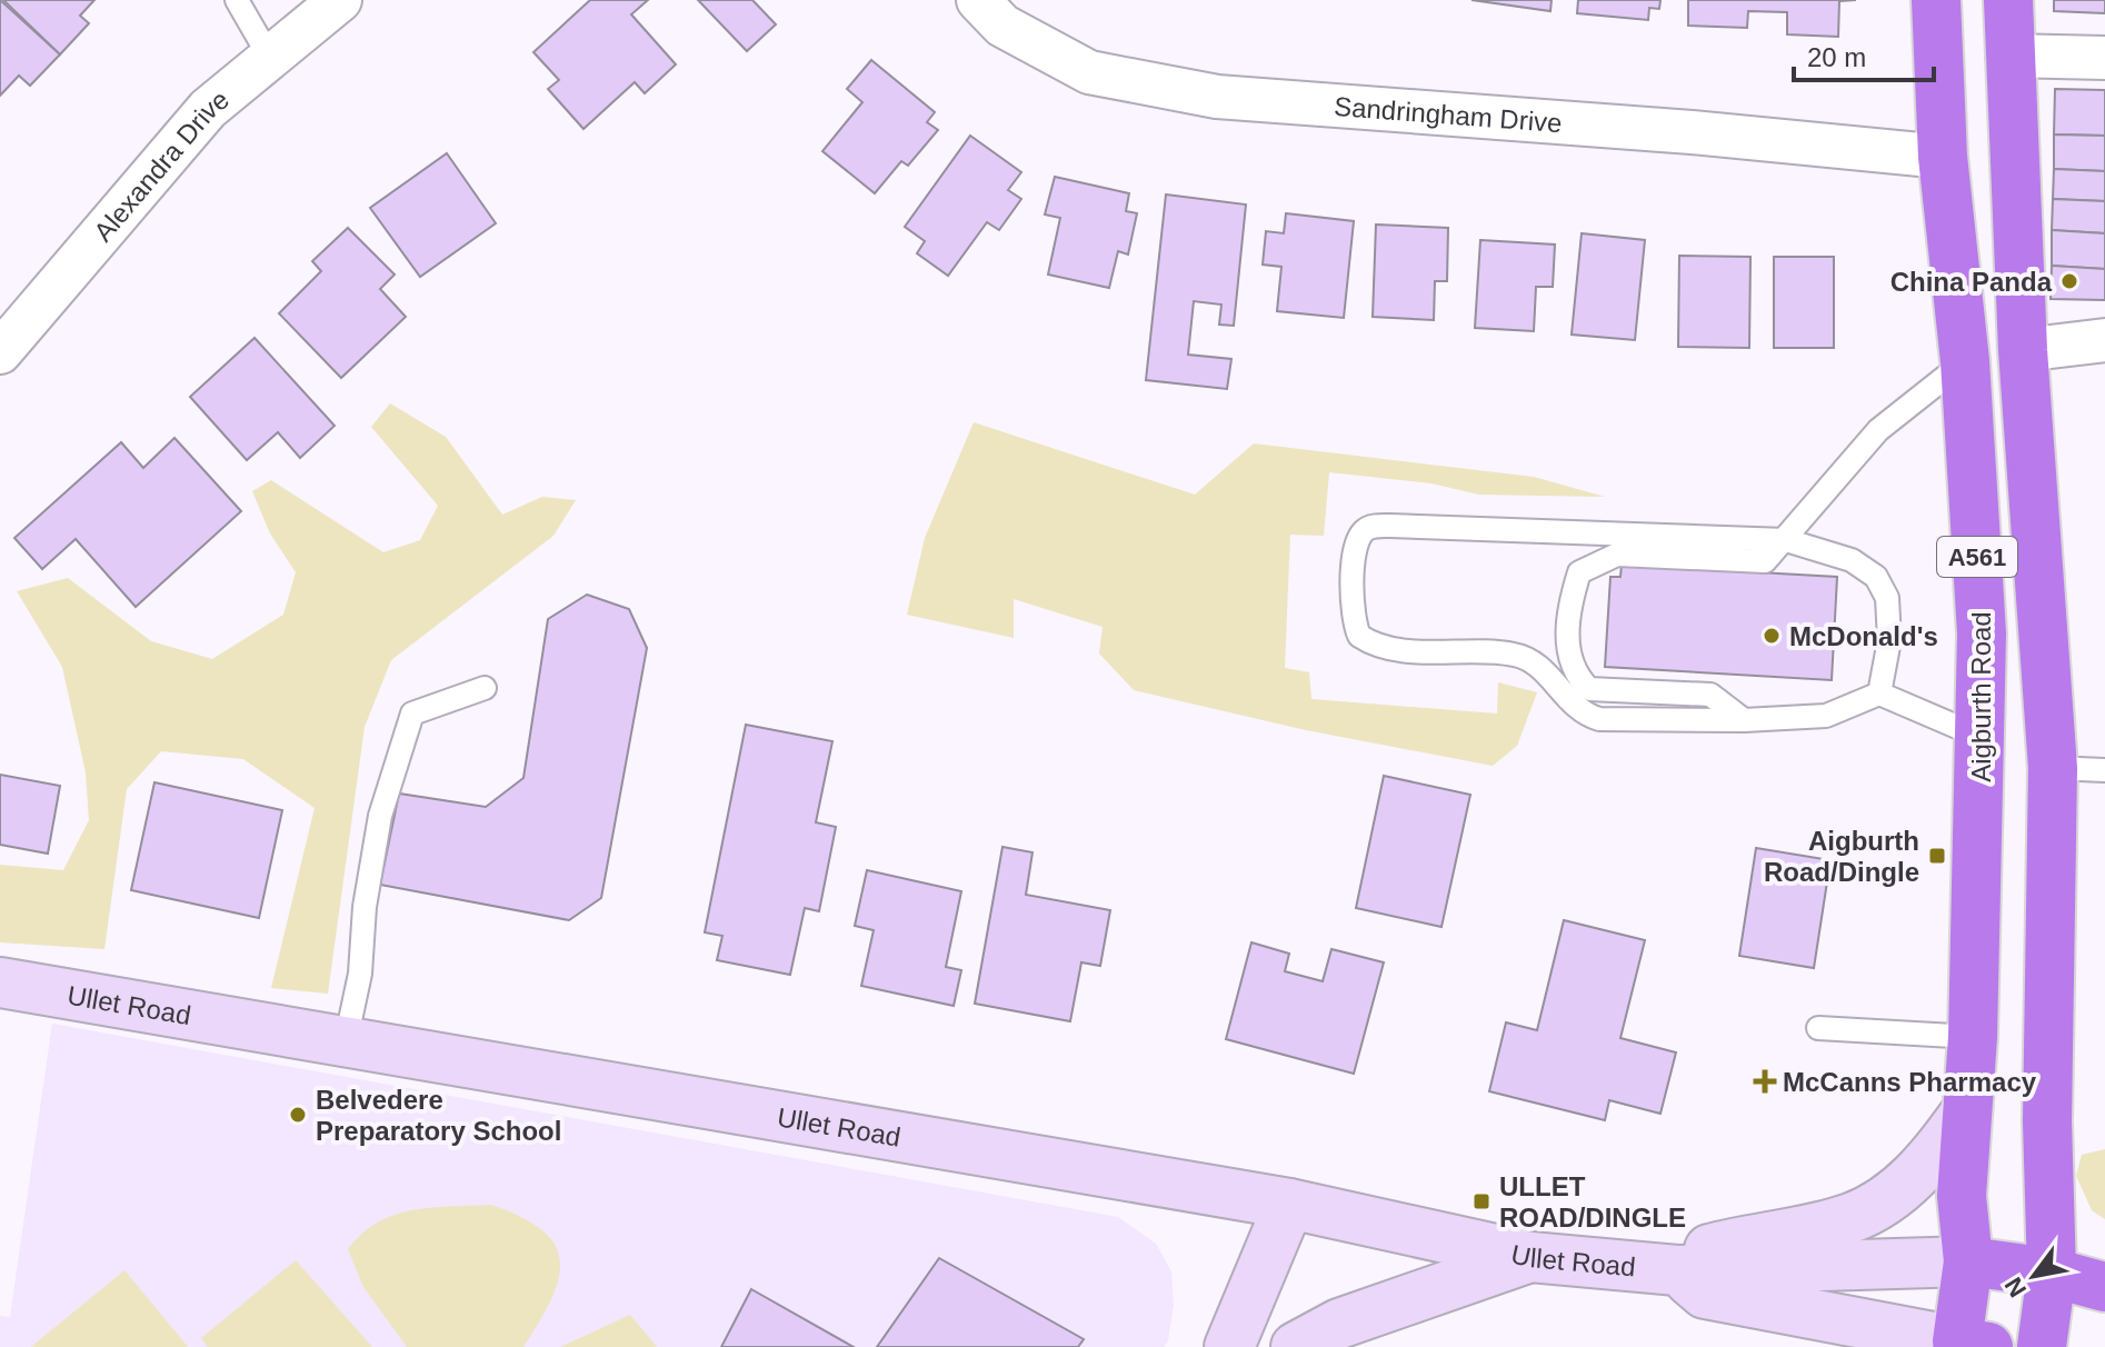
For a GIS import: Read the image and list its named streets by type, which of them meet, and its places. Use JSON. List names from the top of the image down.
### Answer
{
  "streets": {
    "highway": ["A561", "Aigburth Road", "Ullet Road"],
    "street": ["Sandringham Drive", "Alexandra Drive"]
  },
  "crossings": [
    ["Sandringham Drive", "Aigburth Road"],
    ["A561", "Ullet Road"],
    ["Aigburth Road", "Ullet Road"]
  ],
  "places": {
    "other": ["China Panda", "McDonald's", "Belvedere Preparatory School"],
    "transit": ["Aigburth Road/Dingle", "ULLET ROAD/DINGLE"],
    "health": ["McCanns Pharmacy"]
  },
  "scale_bar": "20 m",
  "north": "bottom left"
}
